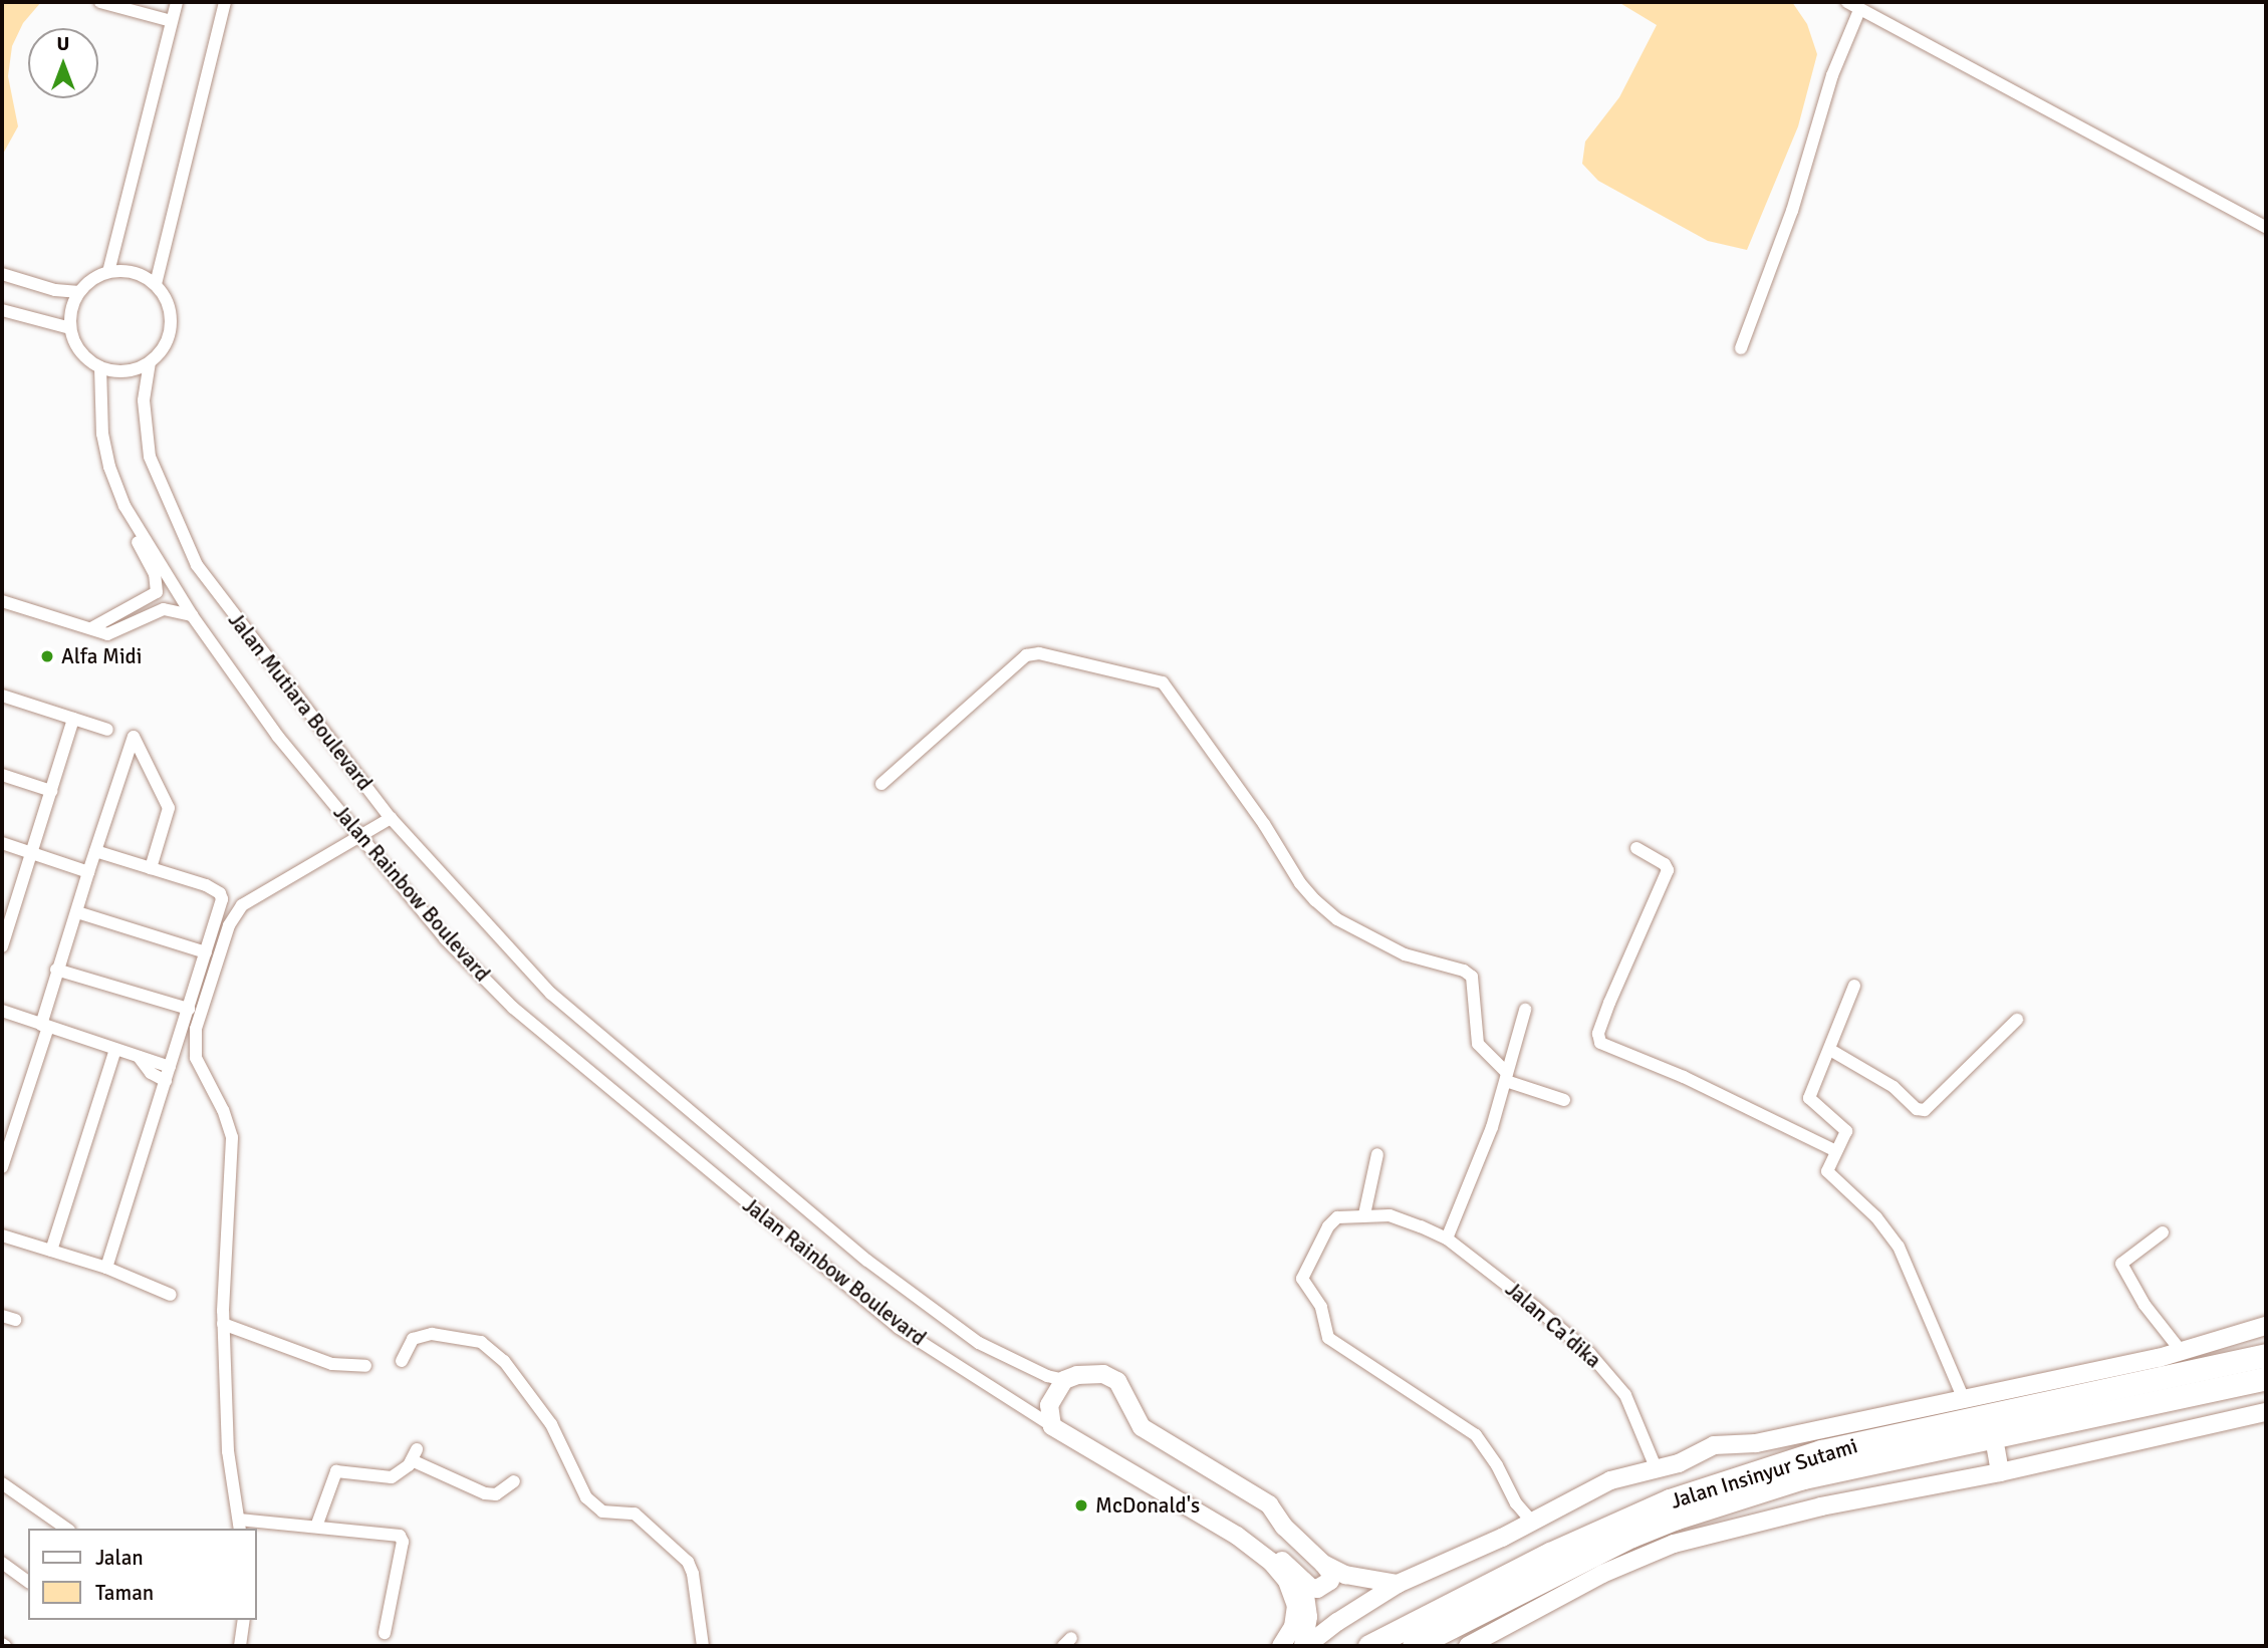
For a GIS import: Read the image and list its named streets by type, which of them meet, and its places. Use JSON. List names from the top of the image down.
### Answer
{
  "streets": {
    "highway": ["Jalan Insinyur Sutami"],
    "street": ["Jalan Mutiara Boulevard", "Jalan Rainbow Boulevard", "Jalan Ca'dika"]
  },
  "crossings": [
    ["Jalan Mutiara Boulevard", "Jalan Rainbow Boulevard"]
  ],
  "places": ["Alfa Midi", "McDonald's"],
  "legend": ["Jalan", "Taman"],
  "north": "top"
}
